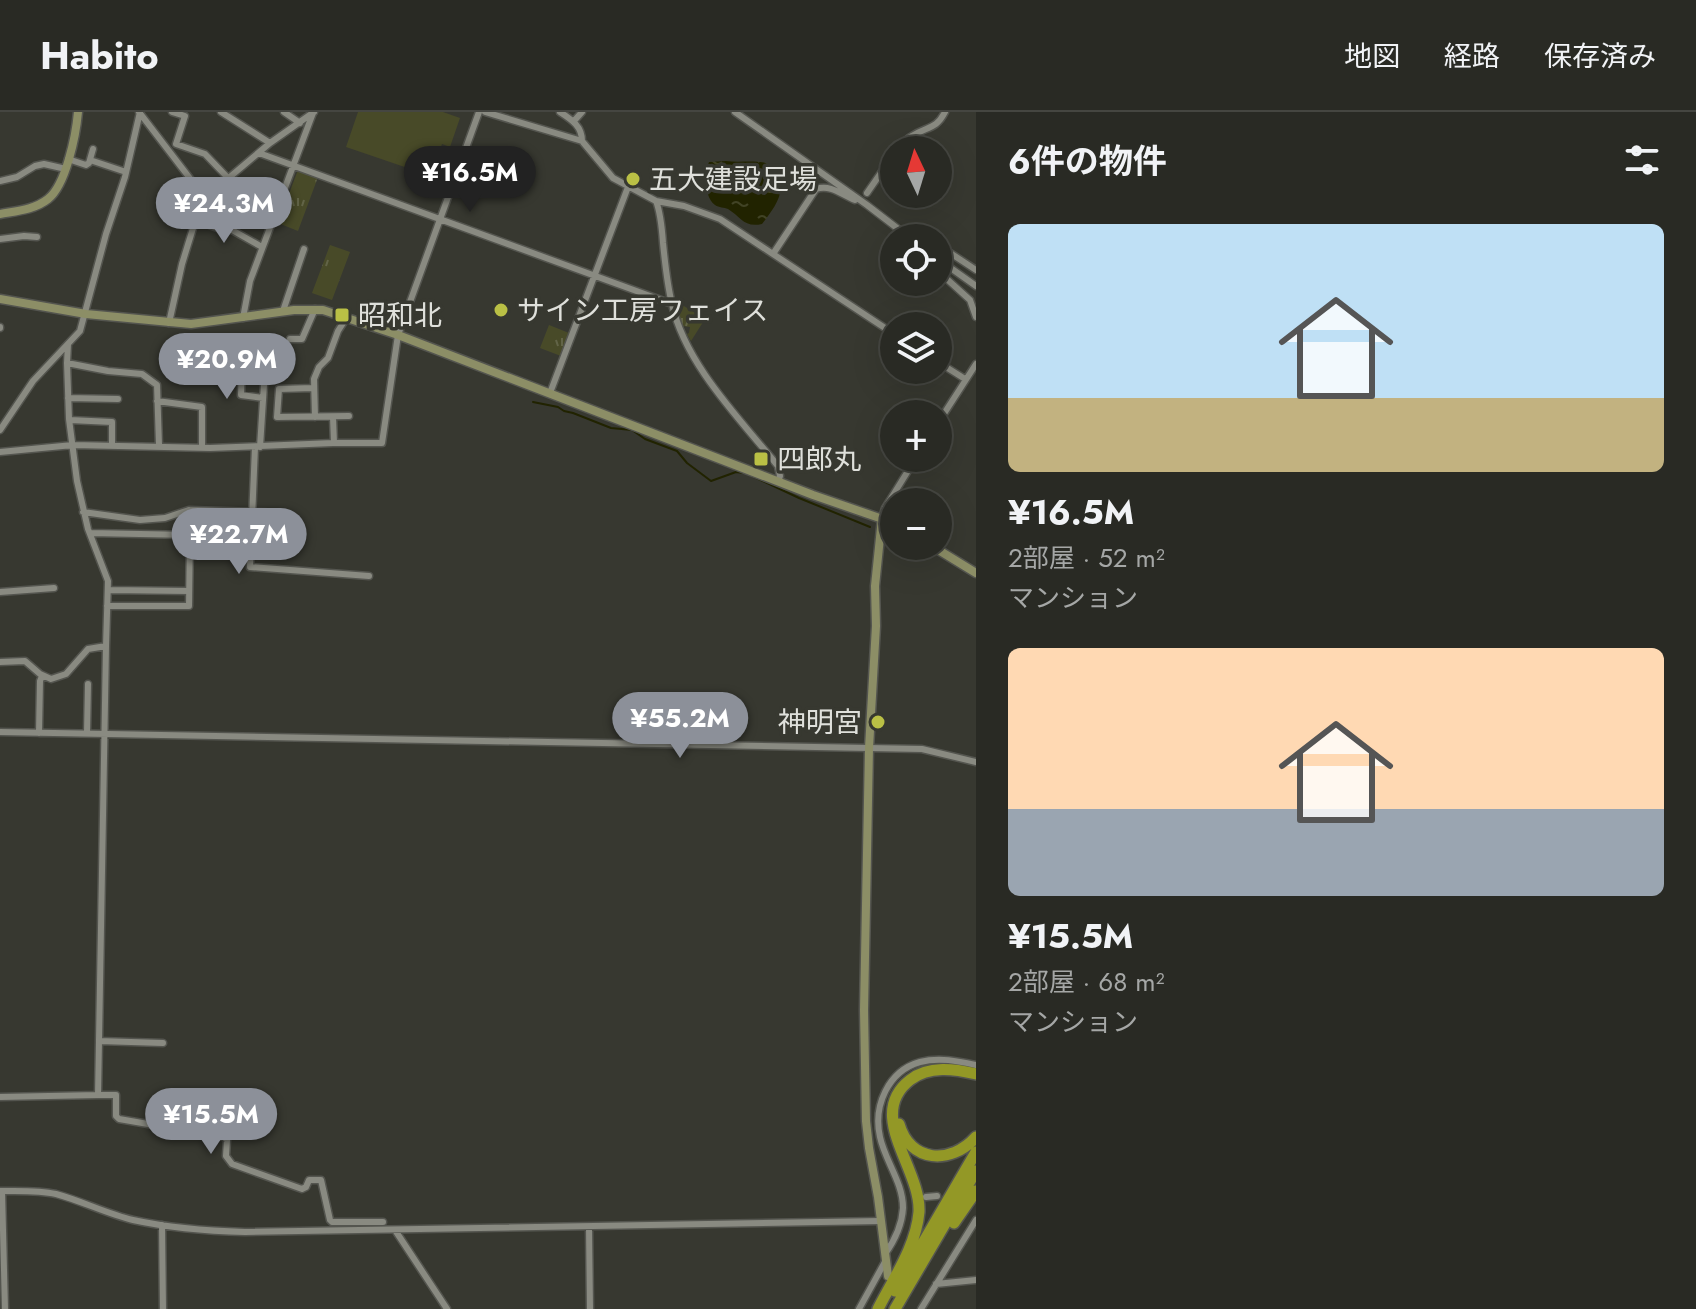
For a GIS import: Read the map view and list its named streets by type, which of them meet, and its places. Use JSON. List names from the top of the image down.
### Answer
{
  "places": {
    "other": ["五大建設足場", "サイン工房フェイス", "神明宮"],
    "transit": ["昭和北", "四郎丸"]
  },
  "north": "top",
  "page": {
    "header": "Habito",
    "nav": ["地図", "経路", "保存済み"],
    "heading": "6件の物件",
    "map_buttons": ["+", "−"],
    "price": [
      "¥16.5M",
      "¥24.3M",
      "¥20.9M",
      "¥22.7M",
      "¥55.2M",
      "¥15.5M"
    ],
    "list": [
      {
        "name": "¥16.5M",
        "note": "2部屋 · 52 m² · マンション"
      },
      {
        "name": "¥15.5M",
        "note": "2部屋 · 68 m² · マンション"
      }
    ]
  }
}
